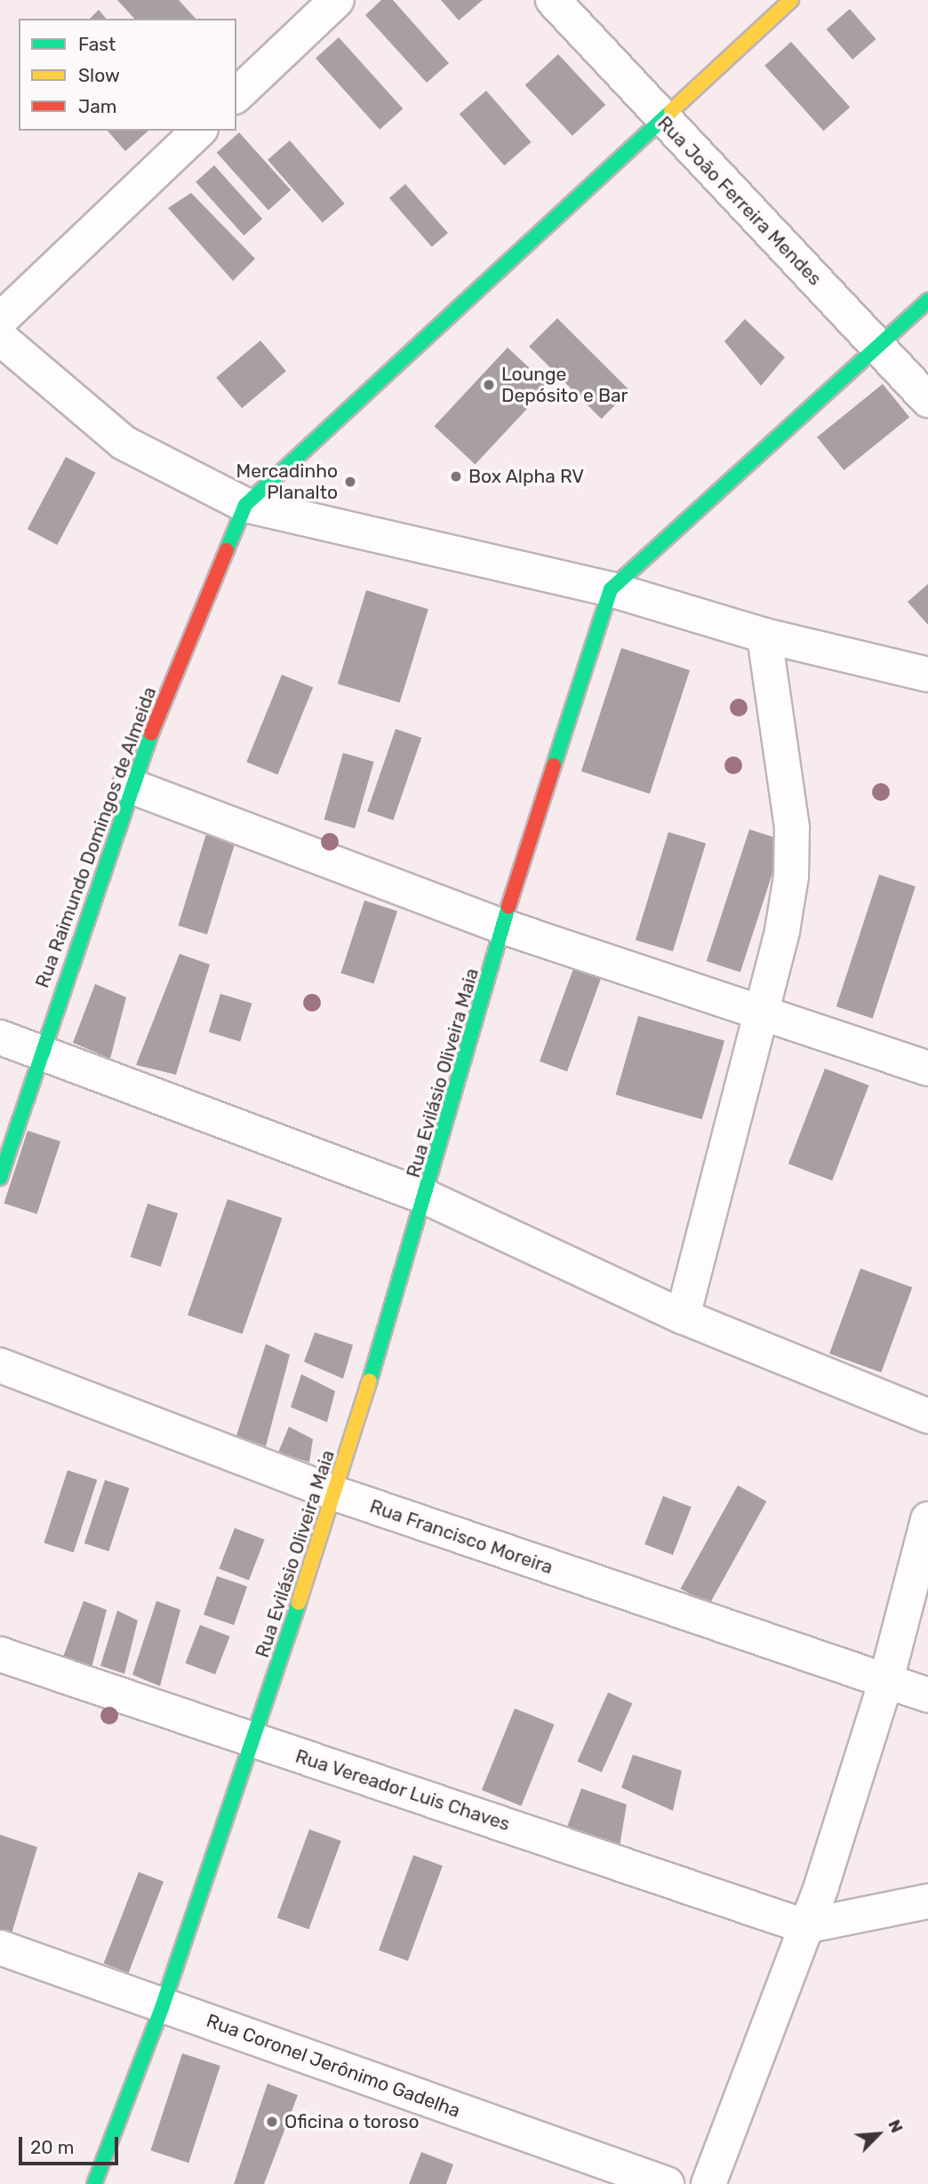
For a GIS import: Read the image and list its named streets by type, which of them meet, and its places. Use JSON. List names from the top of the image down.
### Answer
{
  "streets": {
    "street": [
      "Rua João Ferreira Mendes",
      "Rua Raimundo Domingos de Almeida",
      "Rua Evilásio Oliveira Maia",
      "Rua Francisco Moreira",
      "Rua Vereador Luis Chaves",
      "Rua Coronel Jerônimo Gadelha"
    ]
  },
  "crossings": [
    ["Rua Evilásio Oliveira Maia", "Rua Francisco Moreira"],
    ["Rua Evilásio Oliveira Maia", "Rua Vereador Luis Chaves"],
    ["Rua Evilásio Oliveira Maia", "Rua Coronel Jerônimo Gadelha"]
  ],
  "places": [
    "Lounge Depósito e Bar",
    "Box Alpha RV",
    "Mercadinho Planalto",
    "Oficina o toroso"
  ],
  "legend": ["Fast", "Slow", "Jam"],
  "scale_bar": "20 m",
  "north": "top right"
}
